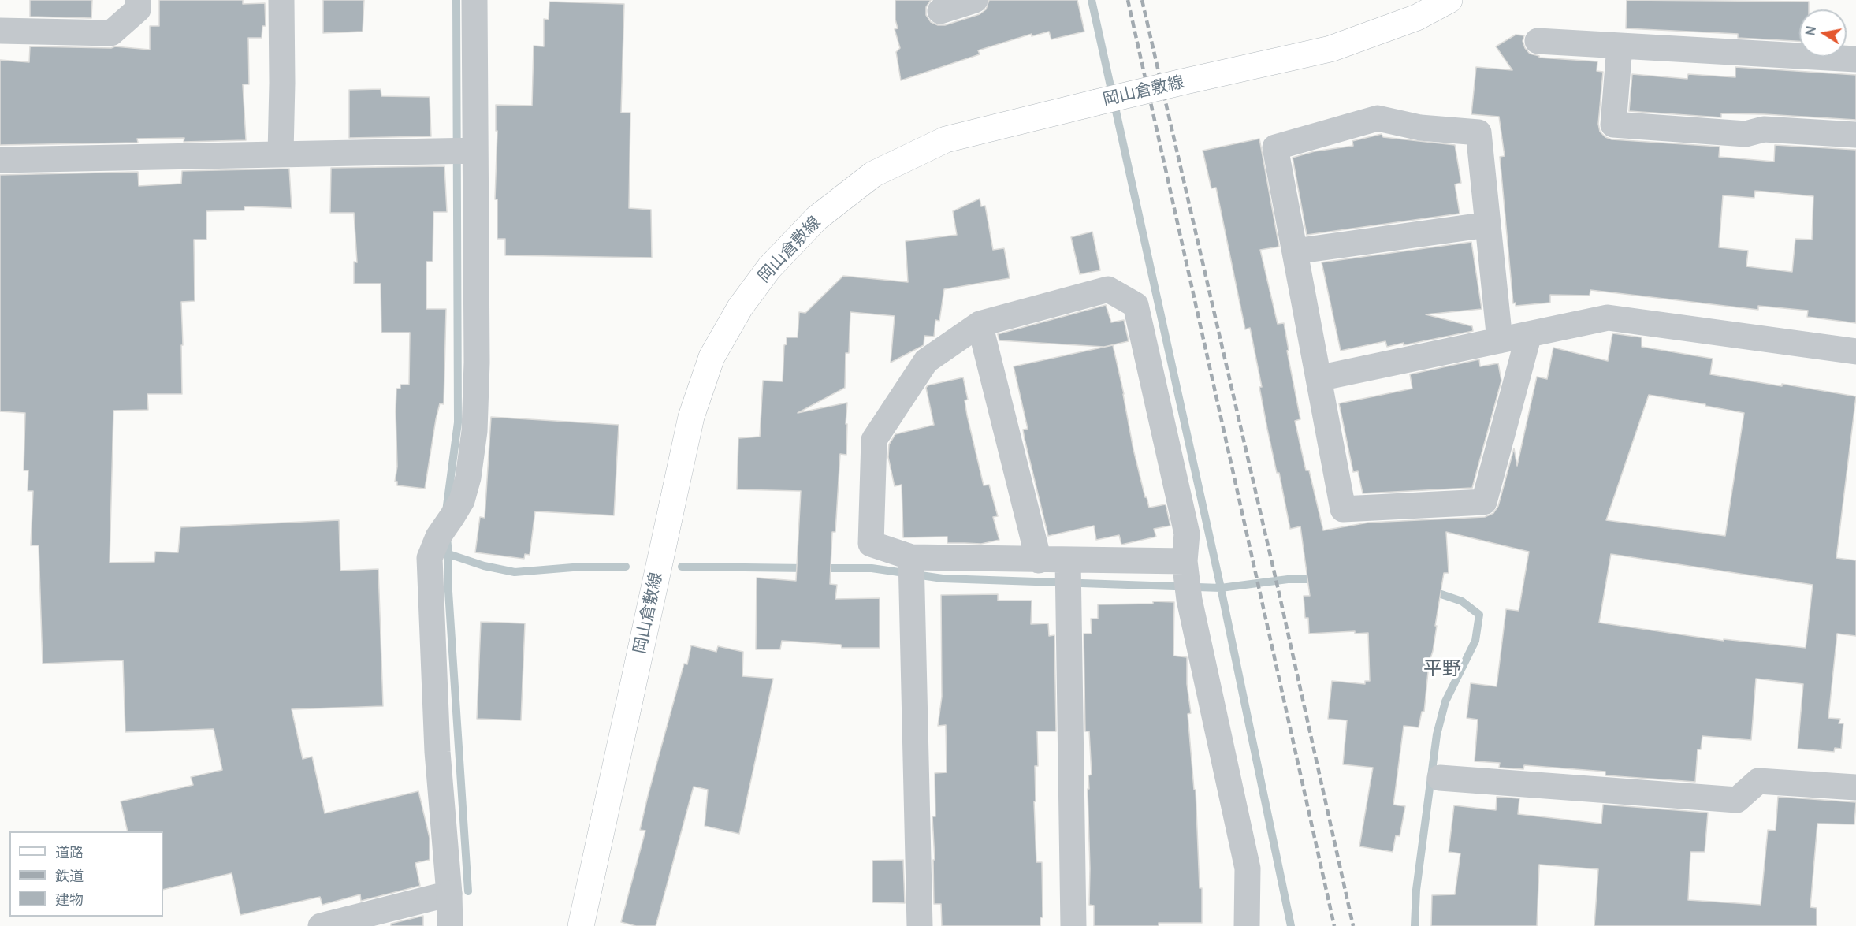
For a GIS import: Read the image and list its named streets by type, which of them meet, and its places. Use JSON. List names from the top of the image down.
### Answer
{
  "streets": {
    "main road": ["岡山倉敷線"]
  },
  "districts": ["平野"],
  "legend": ["道路", "鉄道", "建物"],
  "north": "left"
}
